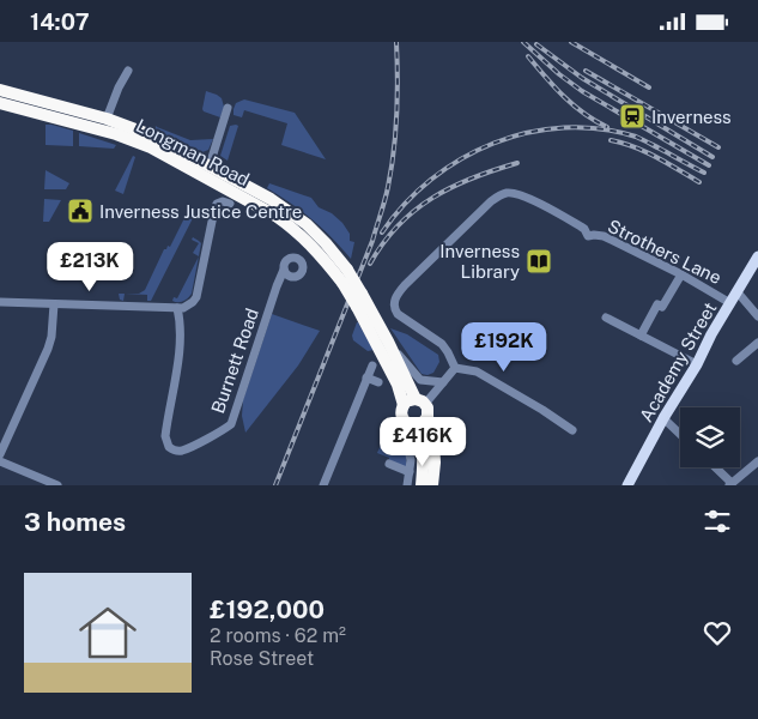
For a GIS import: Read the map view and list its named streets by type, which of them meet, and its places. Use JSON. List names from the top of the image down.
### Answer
{
  "streets": {
    "highway": ["Longman Road"],
    "main road": ["Academy Street"],
    "street": ["Strothers Lane", "Burnett Road"]
  },
  "crossings": [
    ["Strothers Lane", "Academy Street"]
  ],
  "places": {
    "station": ["Inverness"],
    "public building": ["Inverness Justice Centre"],
    "library": ["Inverness Library"]
  },
  "page": {
    "status": "14:07",
    "price": ["£213K", "£192K", "£416K"],
    "heading": "3 homes",
    "list": [
      {
        "name": "£192,000",
        "note": "2 rooms · 62 m² · Rose Street"
      }
    ]
  }
}
